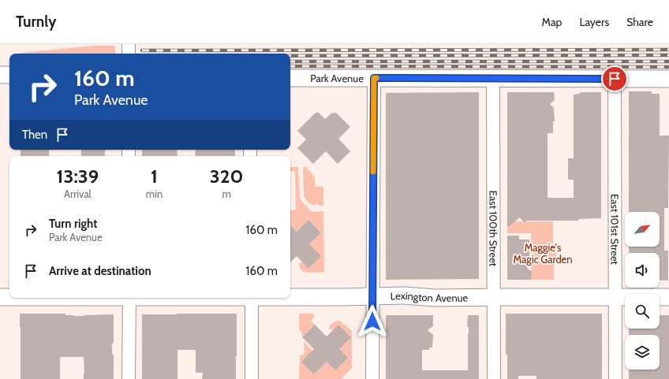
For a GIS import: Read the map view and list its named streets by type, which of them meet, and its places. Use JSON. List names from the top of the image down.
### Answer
{
  "streets": {
    "main road": ["Park Avenue", "Lexington Avenue"],
    "street": ["East 100th Street", "East 101st Street"]
  },
  "crossings": [
    ["Park Avenue", "East 100th Street"],
    ["Park Avenue", "East 101st Street"],
    ["East 100th Street", "Lexington Avenue"],
    ["East 101st Street", "Lexington Avenue"]
  ],
  "parks": ["Maggie's Magic Garden"],
  "north": "top right",
  "page": {
    "header": "Turnly",
    "nav": ["Map", "Layers", "Share"],
    "turn": ["160 m", "Park Avenue"],
    "then": "Then",
    "eta": [
      "13:39",
      "Arrival",
      "1",
      "min",
      "320",
      "m"
    ],
    "list": [
      {
        "name": "Turn right",
        "note": "Park Avenue",
        "value": "160 m"
      },
      {
        "name": "Arrive at destination",
        "value": "160 m"
      }
    ]
  }
}
